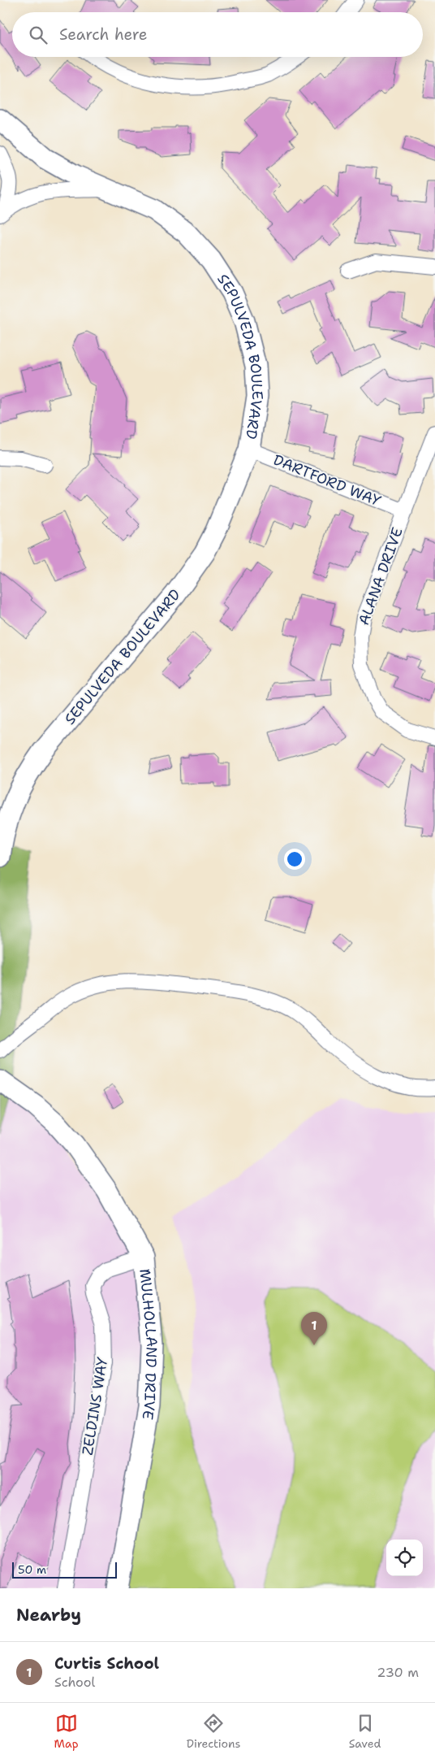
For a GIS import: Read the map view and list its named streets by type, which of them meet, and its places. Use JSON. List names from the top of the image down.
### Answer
{
  "streets": {
    "main road": ["SEPULVEDA BOULEVARD", "MULHOLLAND DRIVE"],
    "street": ["DARTFORD WAY", "ALANA DRIVE", "ZELDINS WAY"]
  },
  "crossings": [
    ["SEPULVEDA BOULEVARD", "DARTFORD WAY"],
    ["DARTFORD WAY", "ALANA DRIVE"],
    ["MULHOLLAND DRIVE", "ZELDINS WAY"]
  ],
  "scale_bar": "50 m",
  "page": {
    "search": "Search here",
    "pins": "1",
    "scale": "50 m",
    "heading": "Nearby",
    "list": [
      {
        "mark": "1",
        "name": "Curtis School",
        "note": "School",
        "value": "230 m"
      }
    ],
    "nav": ["Map", "Directions", "Saved"]
  }
}
